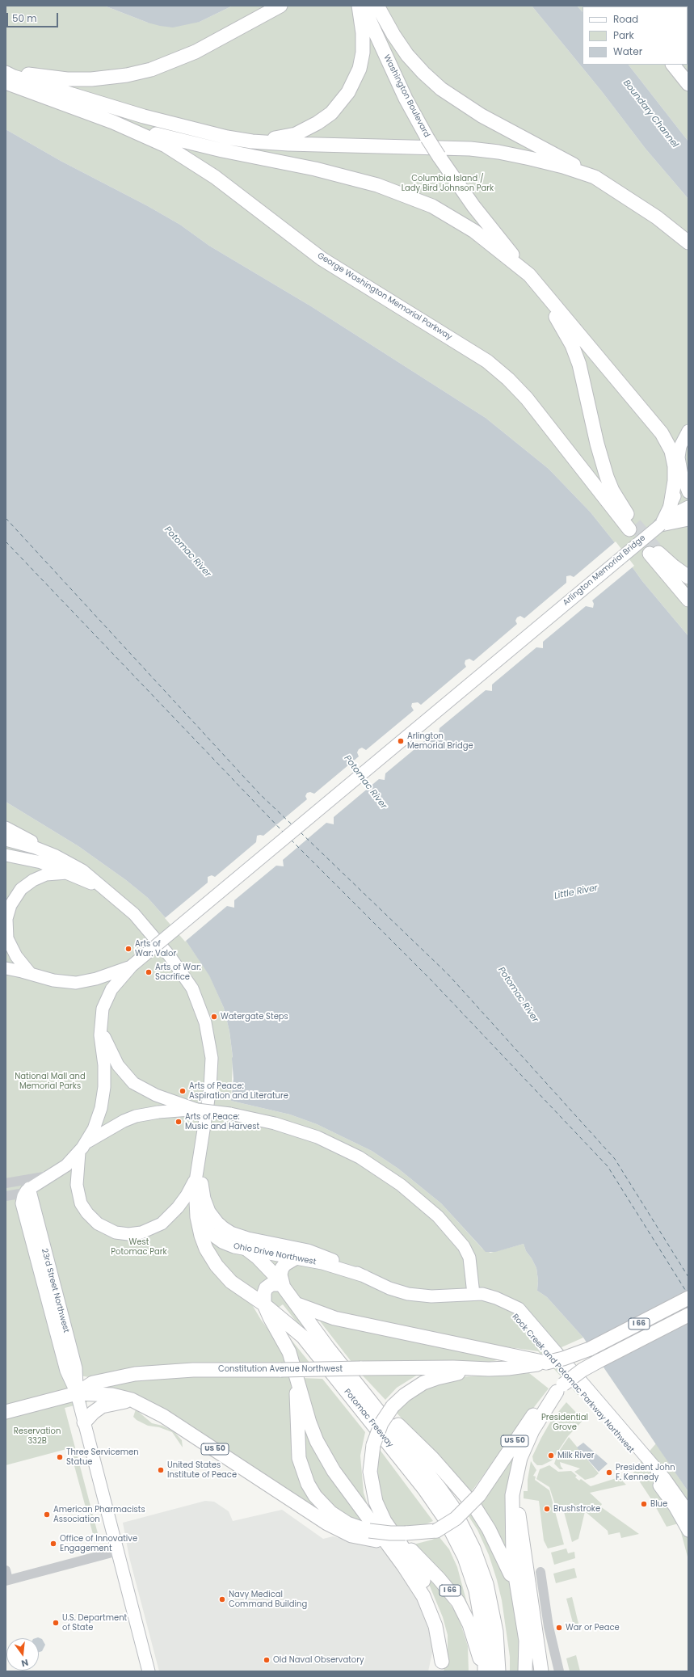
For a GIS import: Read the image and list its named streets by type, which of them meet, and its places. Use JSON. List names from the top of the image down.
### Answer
{
  "streets": {
    "highway": [
      "Washington Boulevard",
      "George Washington Memorial Parkway",
      "I 66",
      "Constitution Avenue Northwest",
      "Potomac Freeway",
      "US 50"
    ],
    "main road": [
      "Arlington Memorial Bridge",
      "Ohio Drive Northwest",
      "23rd Street Northwest",
      "Rock Creek and Potomac Parkway Northwest"
    ]
  },
  "crossings": [
    ["Ohio Drive Northwest", "Rock Creek and Potomac Parkway Northwest"],
    ["Ohio Drive Northwest", "Potomac Freeway"],
    ["23rd Street Northwest", "Constitution Avenue Northwest"],
    ["I 66", "Constitution Avenue Northwest"],
    ["I 66", "Potomac Freeway"]
  ],
  "water": ["Boundary Channel", "Potomac River", "Little River"],
  "parks": [
    "Columbia Island / Lady Bird Johnson Park",
    "National Mall and Memorial Parks",
    "West Potomac Park",
    "Presidential Grove",
    "Reservation 332B"
  ],
  "places": [
    "Arlington Memorial Bridge",
    "Arts of War: Valor",
    "Arts of War: Sacrifice",
    "Watergate Steps",
    "Arts of Peace: Aspiration and Literature",
    "Arts of Peace: Music and Harvest",
    "Milk River",
    "Three Servicemen Statue",
    "United States Institute of Peace",
    "President John F. Kennedy",
    "Blue",
    "Brushstroke",
    "American Pharmacists Association",
    "Office of Innovative Engagement",
    "Navy Medical Command Building",
    "U.S. Department of State",
    "War or Peace",
    "Old Naval Observatory"
  ],
  "legend": ["Road", "Park", "Water"],
  "scale_bar": "50 m",
  "north": "bottom"
}
